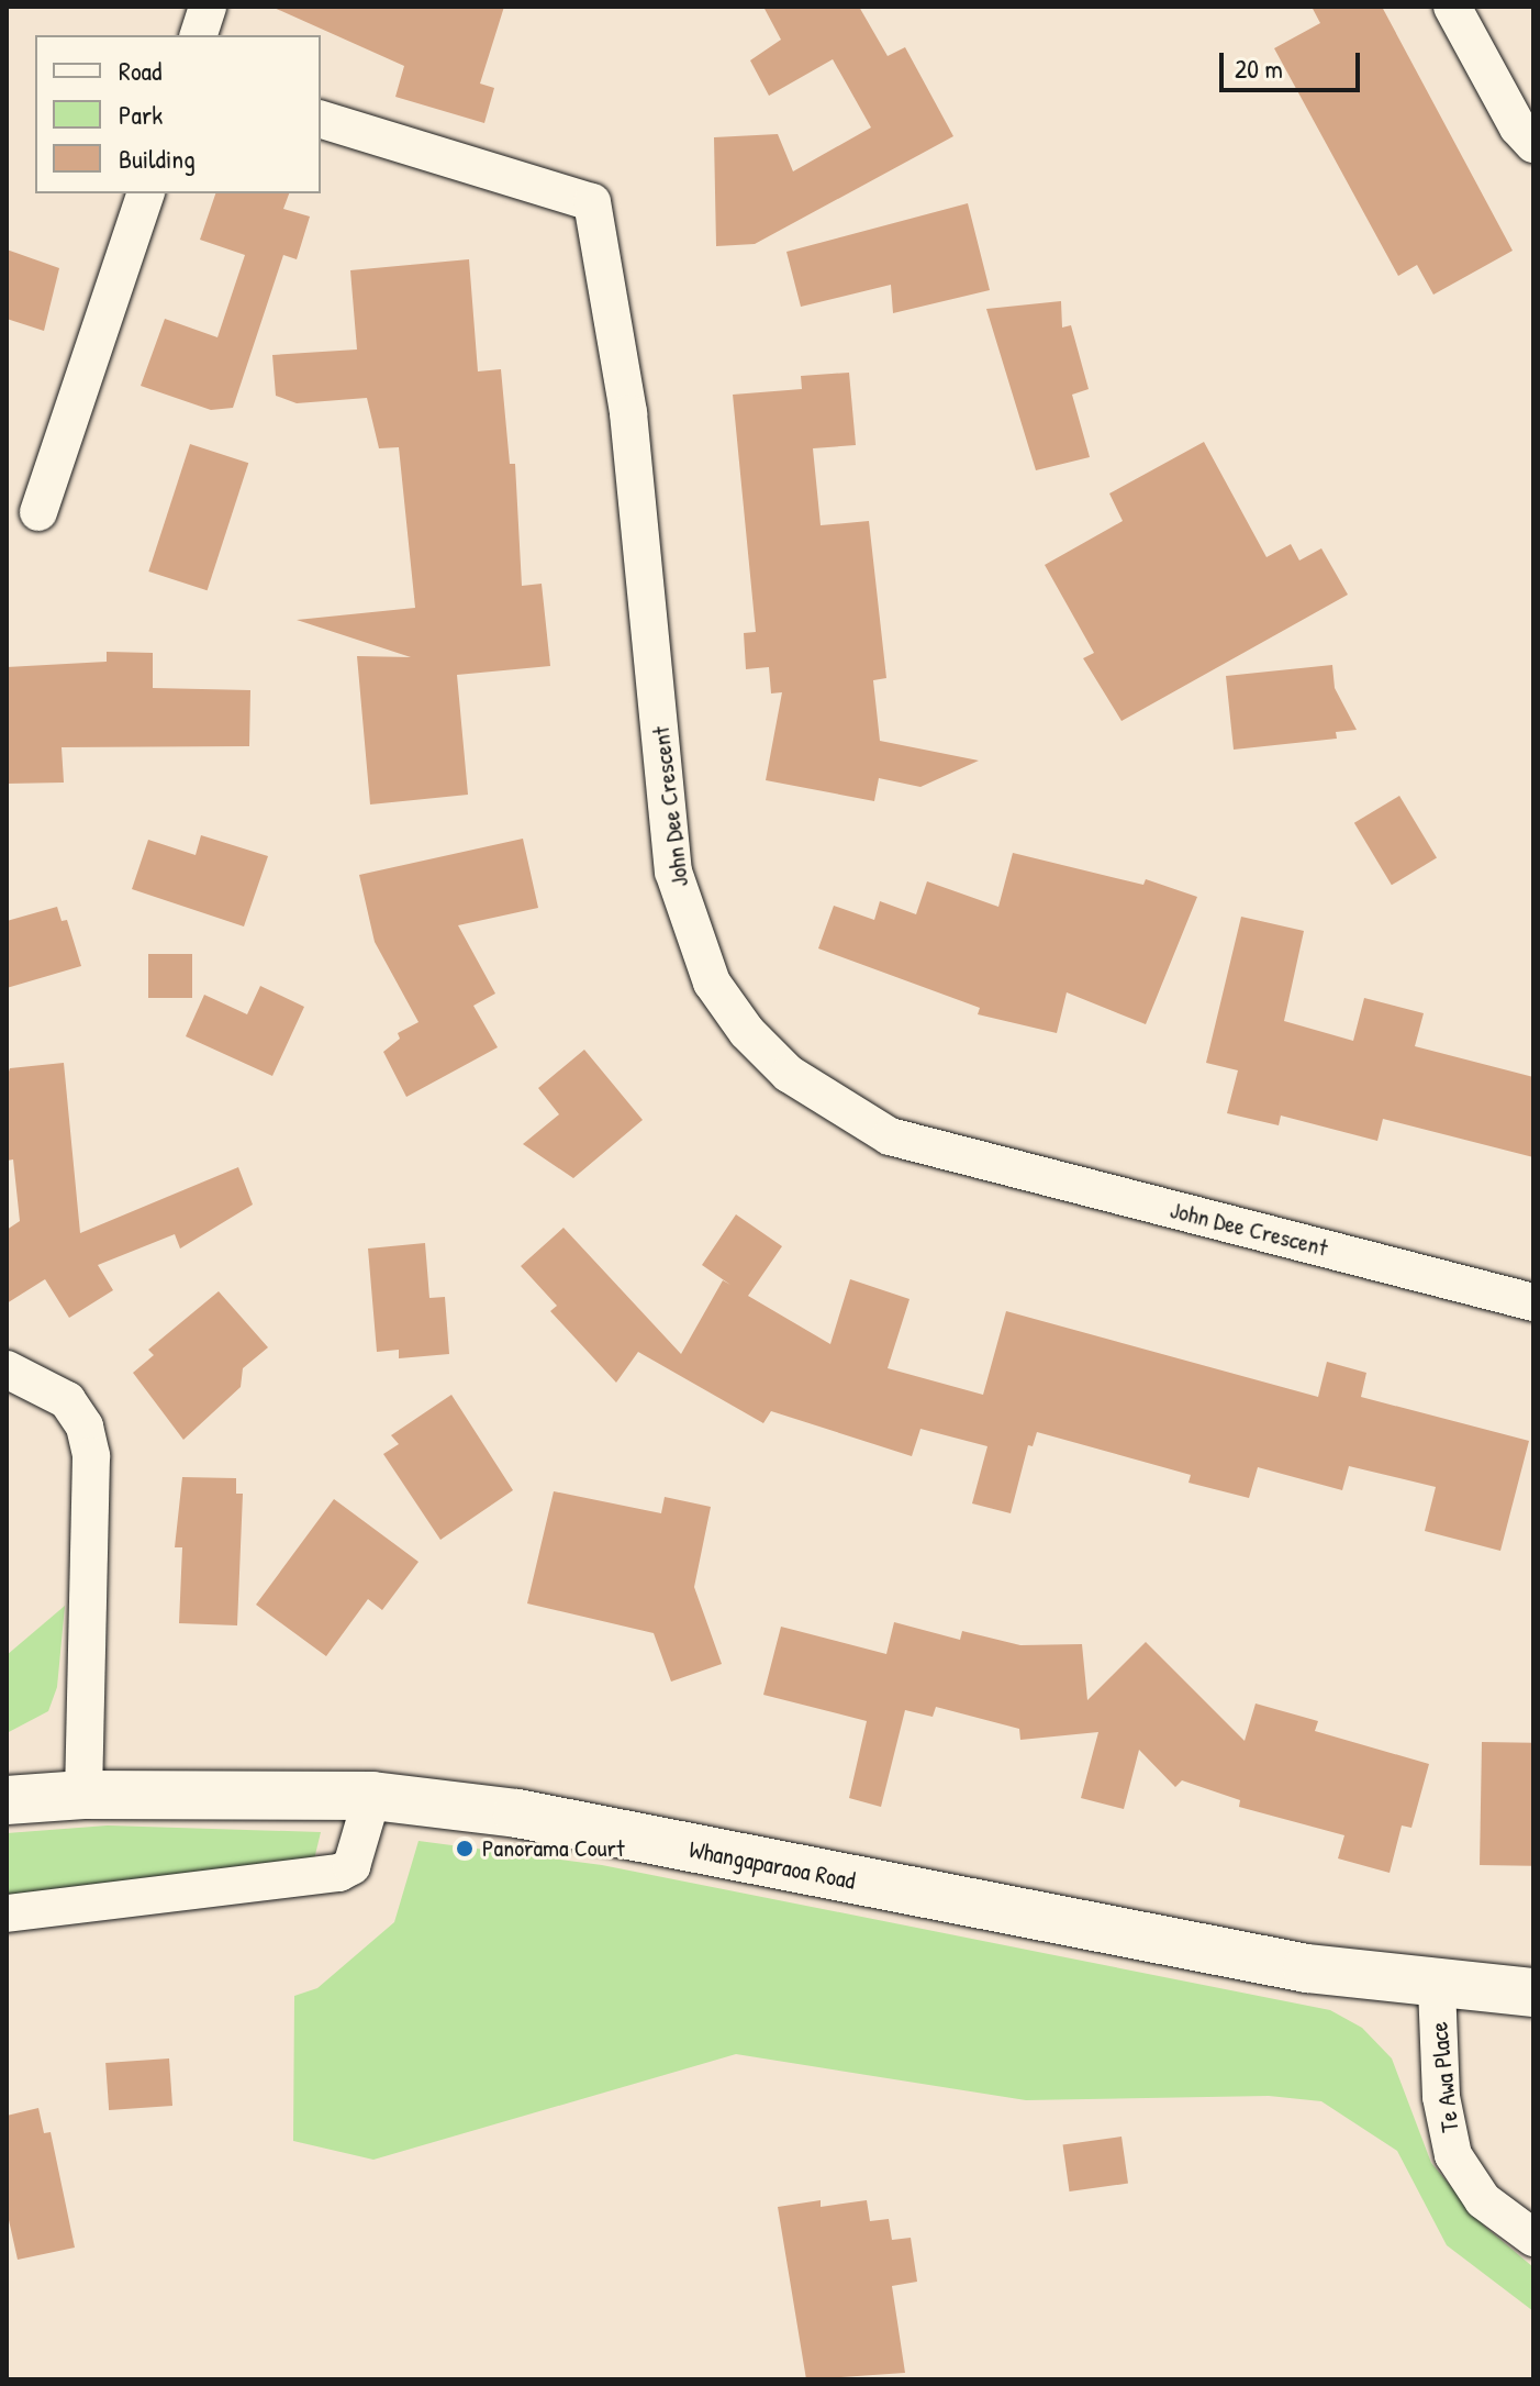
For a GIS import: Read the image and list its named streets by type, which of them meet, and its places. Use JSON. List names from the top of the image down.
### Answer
{
  "streets": {
    "main road": ["Whangaparaoa Road"],
    "street": ["John Dee Crescent", "Te Awa Place"]
  },
  "crossings": [
    ["Whangaparaoa Road", "Te Awa Place"]
  ],
  "places": ["Panorama Court"],
  "legend": ["Road", "Park", "Building"],
  "scale_bar": "20 m"
}
